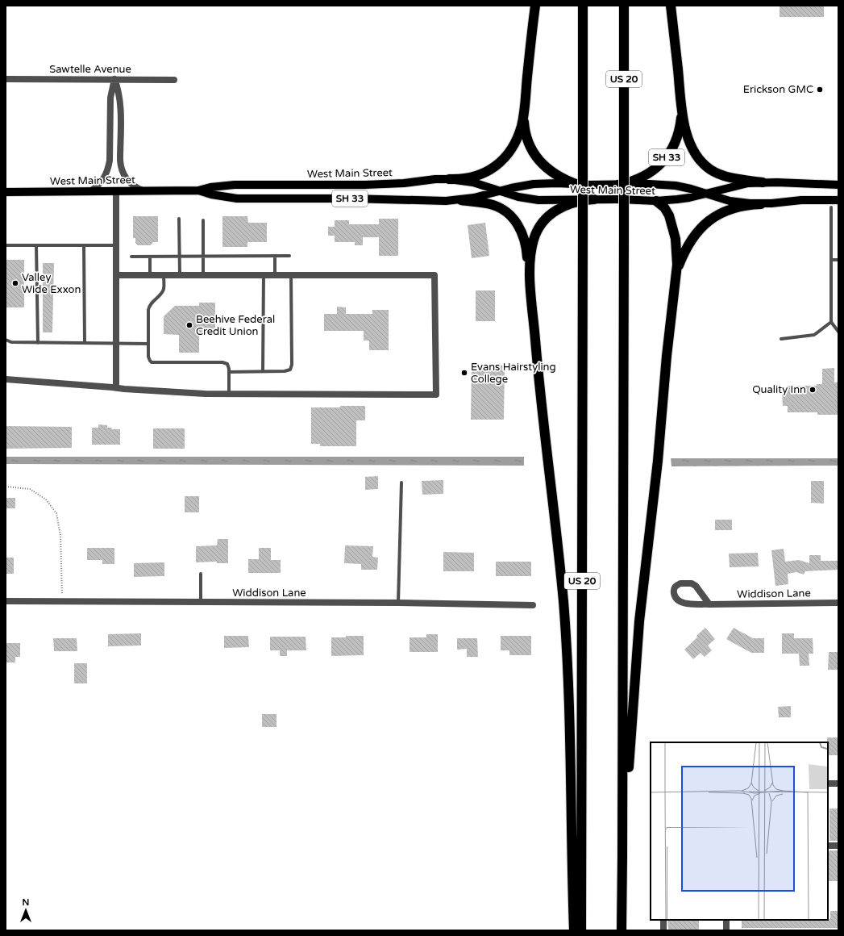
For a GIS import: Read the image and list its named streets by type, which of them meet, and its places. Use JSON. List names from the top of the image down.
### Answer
{
  "streets": {
    "highway": ["US 20", "SH 33"],
    "main road": ["West Main Street"],
    "street": ["Sawtelle Avenue", "Widdison Lane"]
  },
  "crossings": [
    ["SH 33", "West Main Street"]
  ],
  "places": [
    "Erickson GMC",
    "Valley Wide Exxon",
    "Beehive Federal Credit Union",
    "Evans Hairstyling College",
    "Quality Inn"
  ],
  "north": "top"
}
